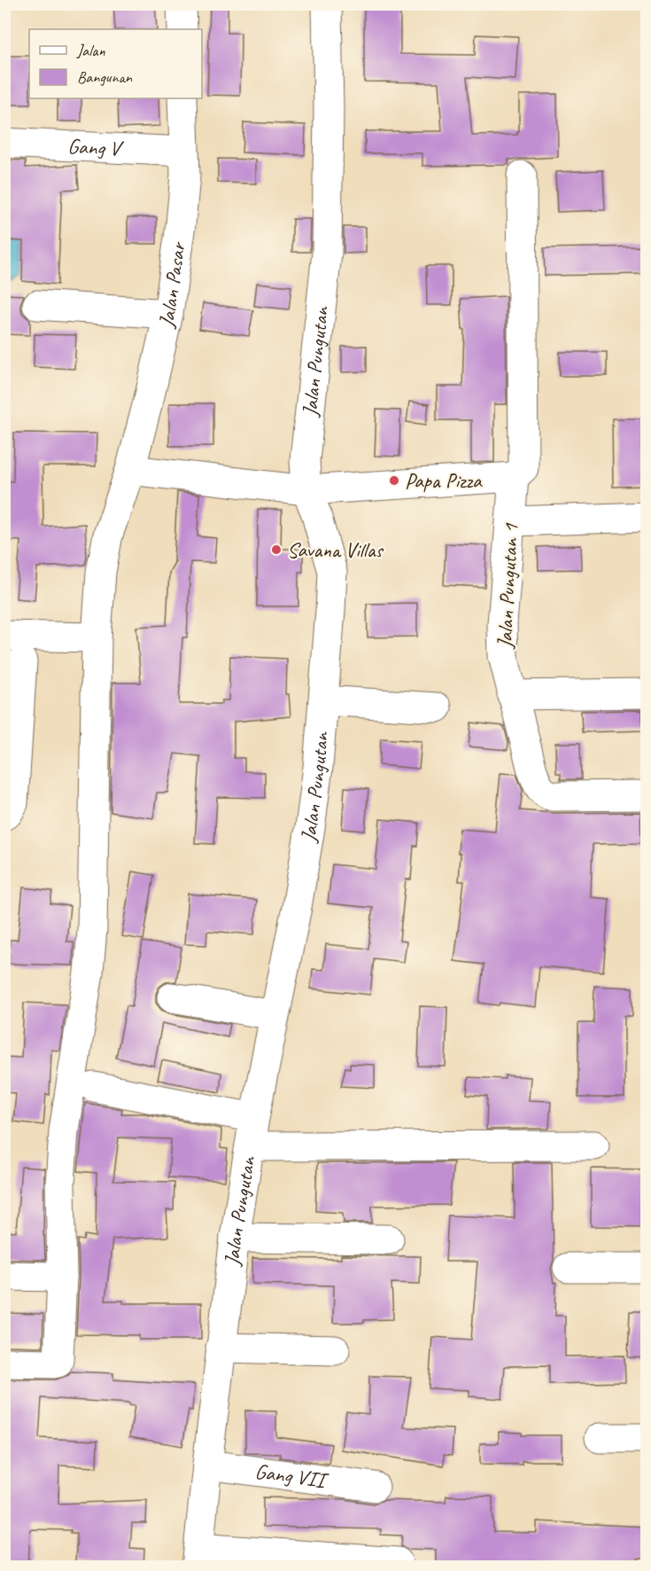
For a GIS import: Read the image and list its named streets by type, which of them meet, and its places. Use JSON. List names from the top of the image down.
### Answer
{
  "streets": {
    "street": [
      "Gang V",
      "Jalan Pasar",
      "Jalan Pungutan",
      "Jalan Pungutan 1",
      "Gang VII"
    ]
  },
  "crossings": [
    ["Gang V", "Jalan Pasar"],
    ["Jalan Pungutan", "Gang VII"]
  ],
  "places": ["Papa Pizza", "Savana Villas"],
  "legend": ["Jalan", "Bangunan"]
}
